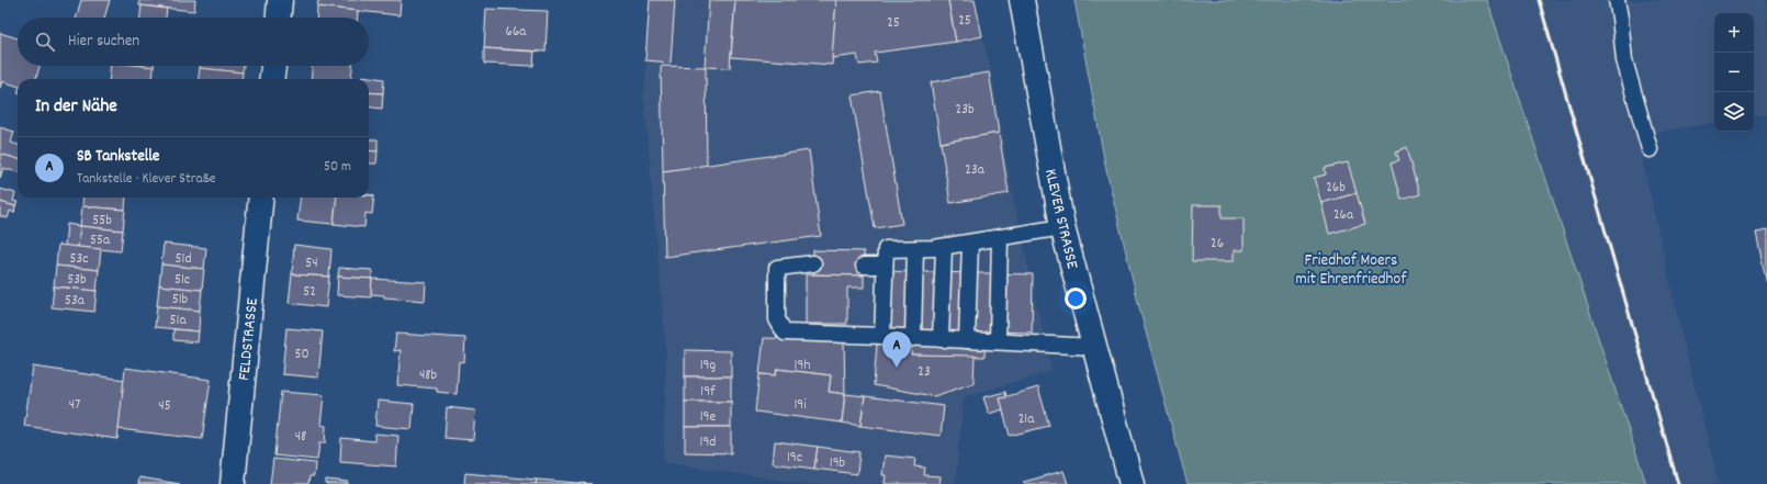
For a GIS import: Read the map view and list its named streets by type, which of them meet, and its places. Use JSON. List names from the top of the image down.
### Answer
{
  "streets": {
    "main road": ["KLEVER STRASSE", "FELDSTRASSE"]
  },
  "parks": ["Friedhof Moers mit Ehrenfriedhof"],
  "house_numbers": [
    "25",
    "25",
    "66a",
    "23b",
    "23a",
    "26b",
    "26a",
    "55b",
    "55a",
    "26",
    "53c",
    "51d",
    "54",
    "53b",
    "51c",
    "52",
    "51b",
    "53a",
    "51a",
    "50",
    "19g",
    "19h",
    "23",
    "48b",
    "19f",
    "47",
    "19i",
    "45",
    "19e",
    "21a",
    "48",
    "19d",
    "19c",
    "19b"
  ],
  "page": {
    "map_buttons": ["+", "−"],
    "search": "Hier suchen",
    "heading": "In der Nähe",
    "list": [
      {
        "mark": "A",
        "name": "SB Tankstelle",
        "note": "Tankstelle · Klever Straße",
        "value": "50 m"
      }
    ],
    "pins": "A"
  }
}
